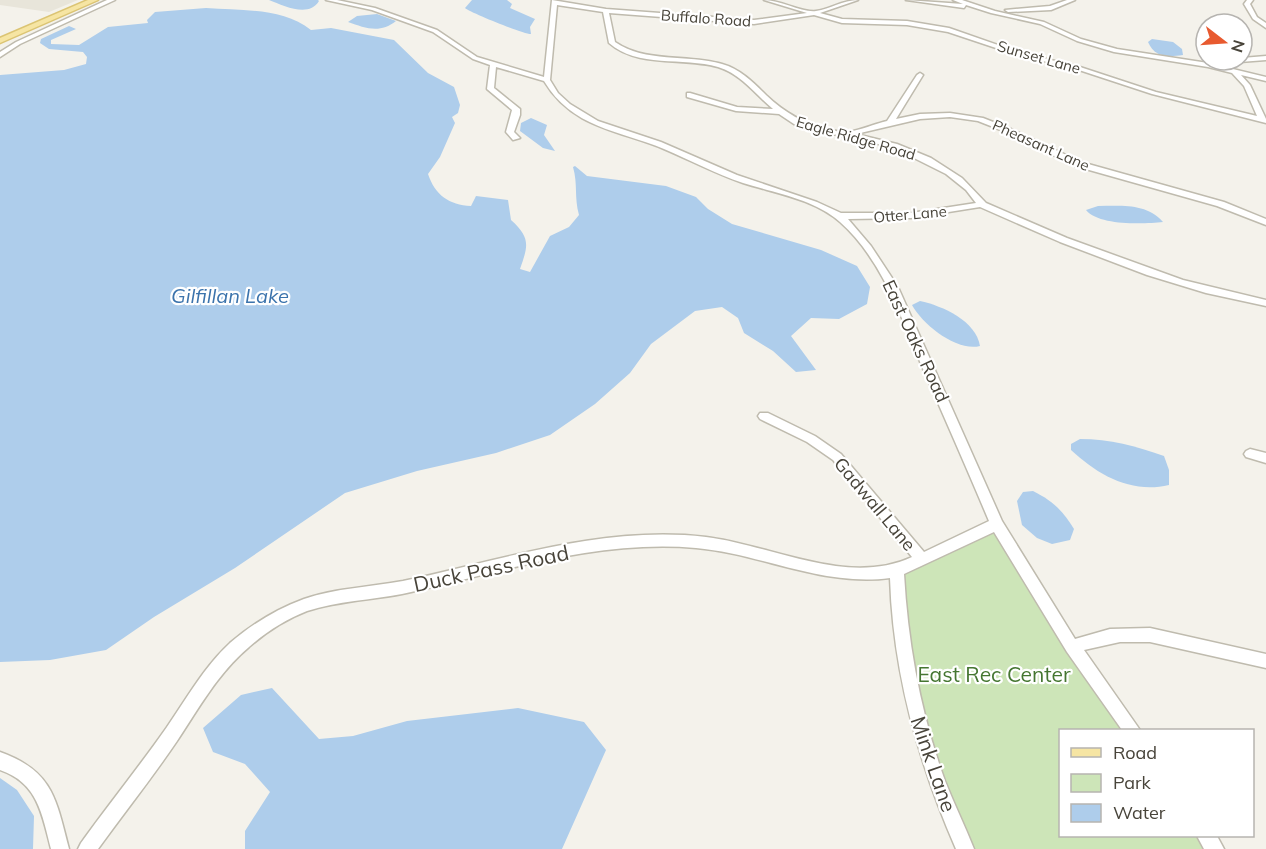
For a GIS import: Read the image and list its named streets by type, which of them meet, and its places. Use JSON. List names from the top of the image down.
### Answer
{
  "streets": {
    "street": [
      "Buffalo Road",
      "Sunset Lane",
      "Eagle Ridge Road",
      "Pheasant Lane",
      "Otter Lane",
      "East Oaks Road",
      "Gadwall Lane",
      "Duck Pass Road",
      "Mink Lane"
    ]
  },
  "crossings": [
    ["Buffalo Road", "Sunset Lane"],
    ["Buffalo Road", "Eagle Ridge Road"],
    ["Eagle Ridge Road", "Pheasant Lane"],
    ["Eagle Ridge Road", "Otter Lane"],
    ["Otter Lane", "East Oaks Road"],
    ["East Oaks Road", "Duck Pass Road"],
    ["Gadwall Lane", "Duck Pass Road"],
    ["Duck Pass Road", "Mink Lane"]
  ],
  "water": ["Gilfillan Lake"],
  "parks": ["East Rec Center"],
  "legend": ["Road", "Park", "Water"],
  "north": "right"
}
